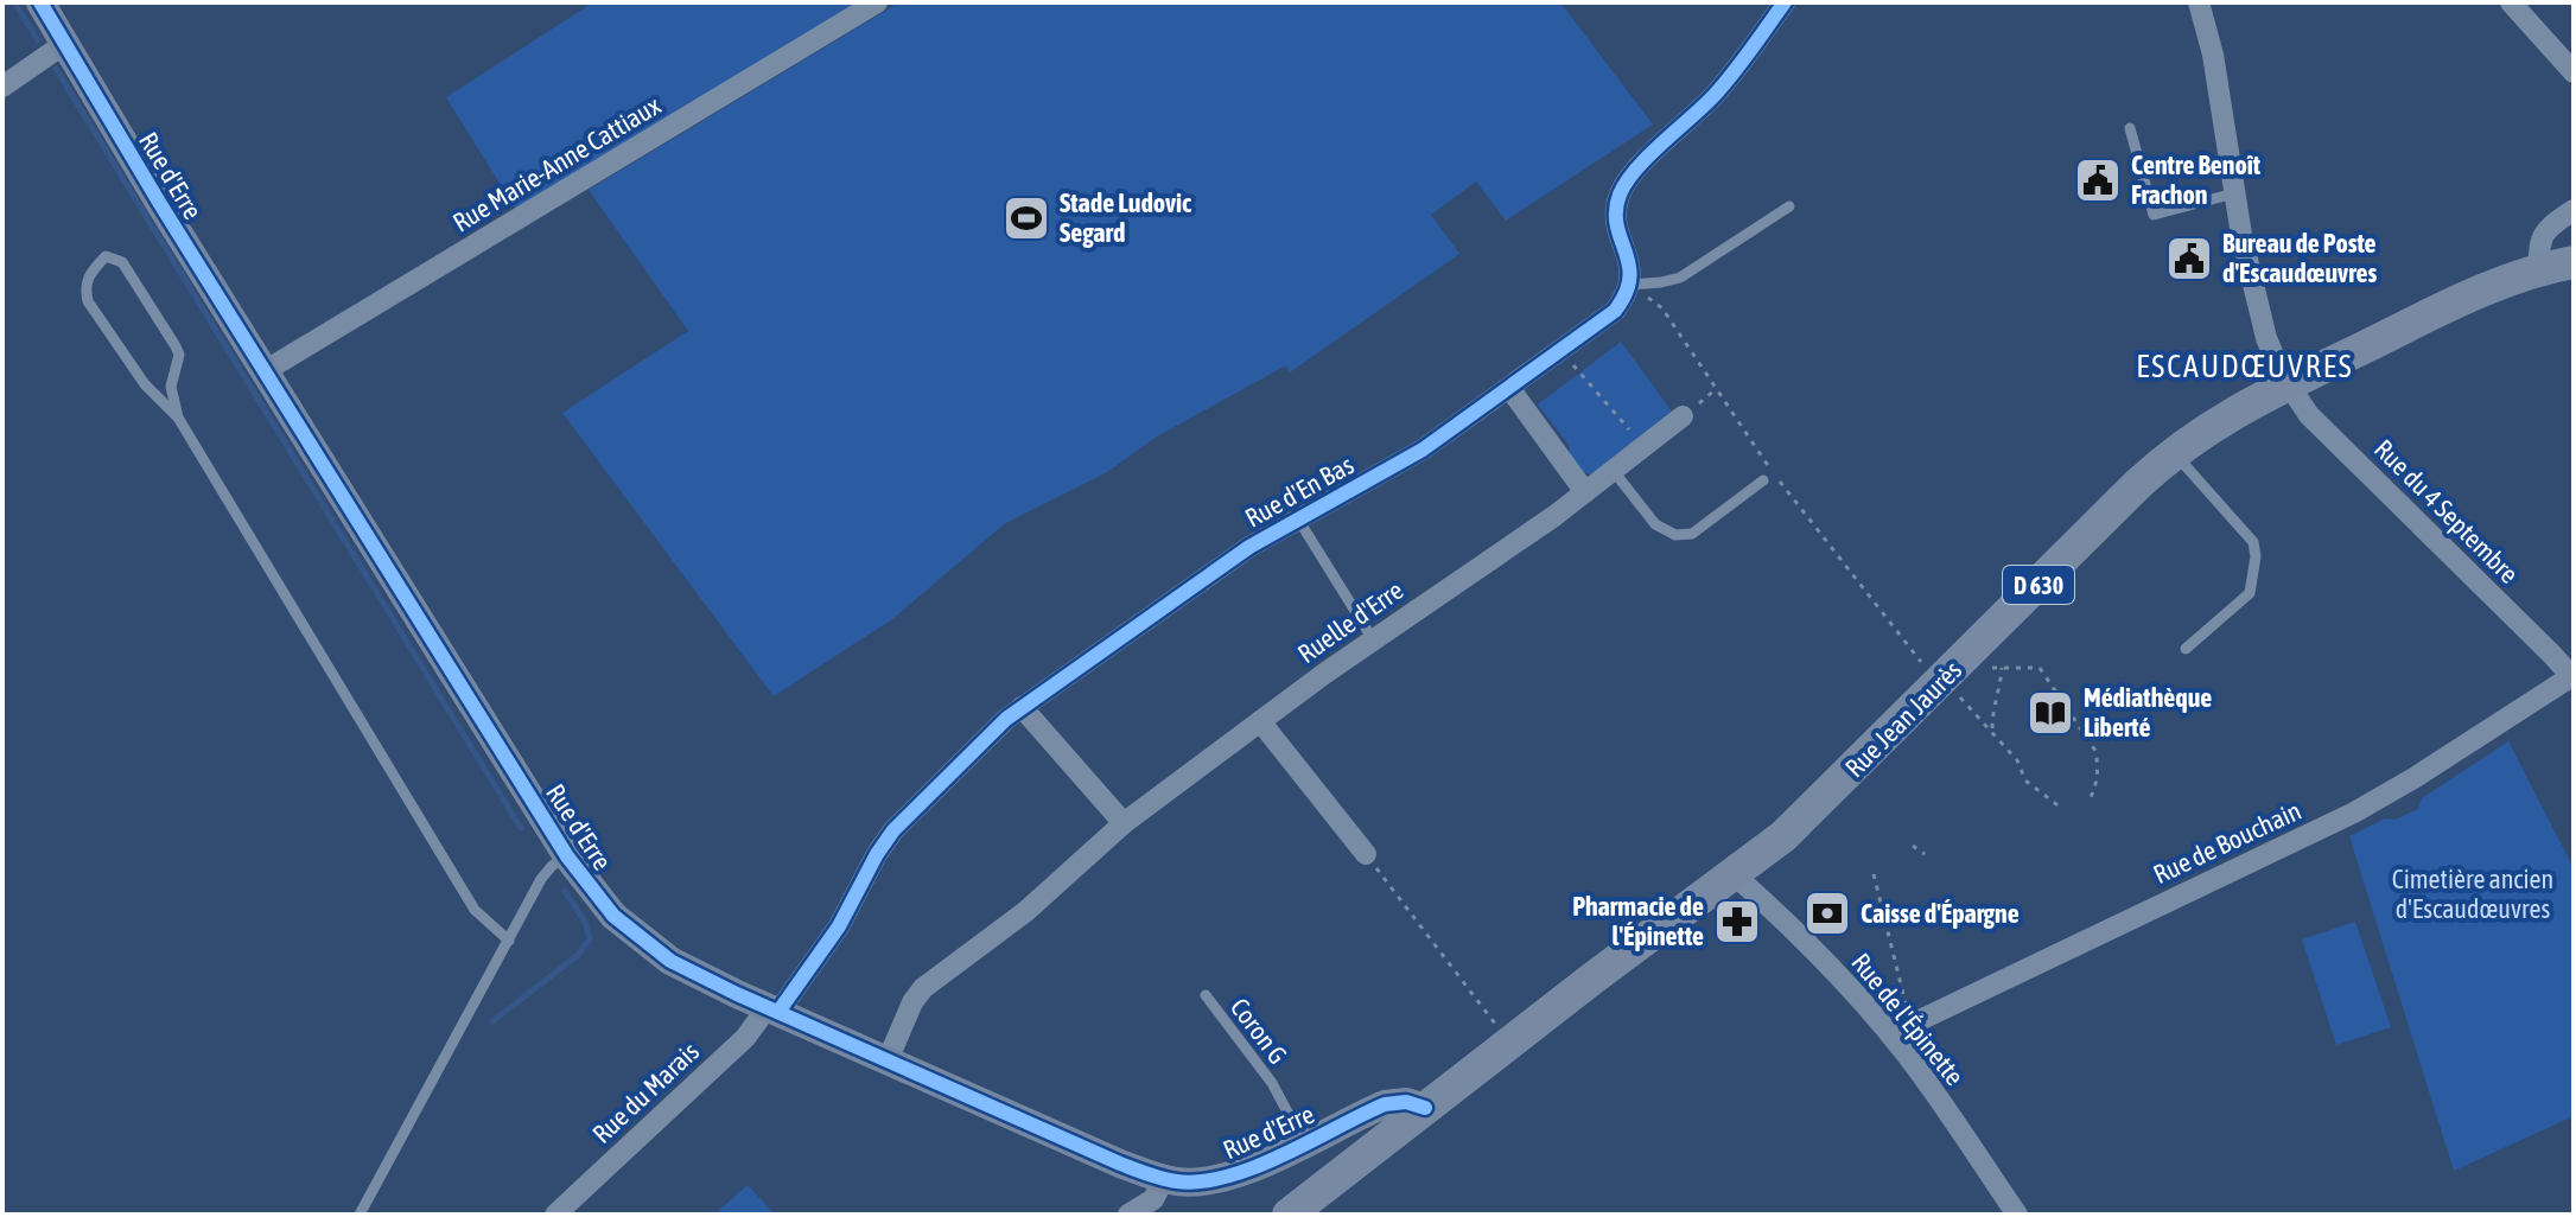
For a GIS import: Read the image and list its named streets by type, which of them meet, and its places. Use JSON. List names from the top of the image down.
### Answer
{
  "streets": {
    "main road": ["D 630", "Rue Jean Jaurès"],
    "street": [
      "Rue Marie-Anne Cattiaux",
      "Rue d'Erre",
      "Rue d'En Bas",
      "Rue du 4 Septembre",
      "Ruelle d'Erre",
      "Rue de Bouchain",
      "Rue de l'Épinette",
      "Rue du Marais"
    ],
    "lane": ["Coron G"]
  },
  "crossings": [
    ["Rue Marie-Anne Cattiaux", "Rue d'Erre"],
    ["Rue d'Erre", "Rue d'En Bas"],
    ["Rue d'Erre", "Ruelle d'Erre"],
    ["Rue d'Erre", "Rue Jean Jaurès"],
    ["Rue d'Erre", "Coron G"],
    ["Rue d'Erre", "Rue du Marais"],
    ["Rue d'En Bas", "Rue du Marais"],
    ["Rue du 4 Septembre", "Rue Jean Jaurès"],
    ["Rue du 4 Septembre", "Rue de Bouchain"],
    ["Rue Jean Jaurès", "Rue de l'Épinette"],
    ["Rue de Bouchain", "Rue de l'Épinette"]
  ],
  "districts": ["ESCAUDŒUVRES"],
  "parks": ["Cimetière ancien d'Escaudœuvres"],
  "places": {
    "public building": ["Centre Benoît Frachon", "Bureau de Poste d'Escaudœuvres"],
    "sports": ["Stade Ludovic Segard"],
    "library": ["Médiathèque Liberté"],
    "bank": ["Caisse d'Épargne"],
    "pharmacy": ["Pharmacie de l'Épinette"]
  }
}
